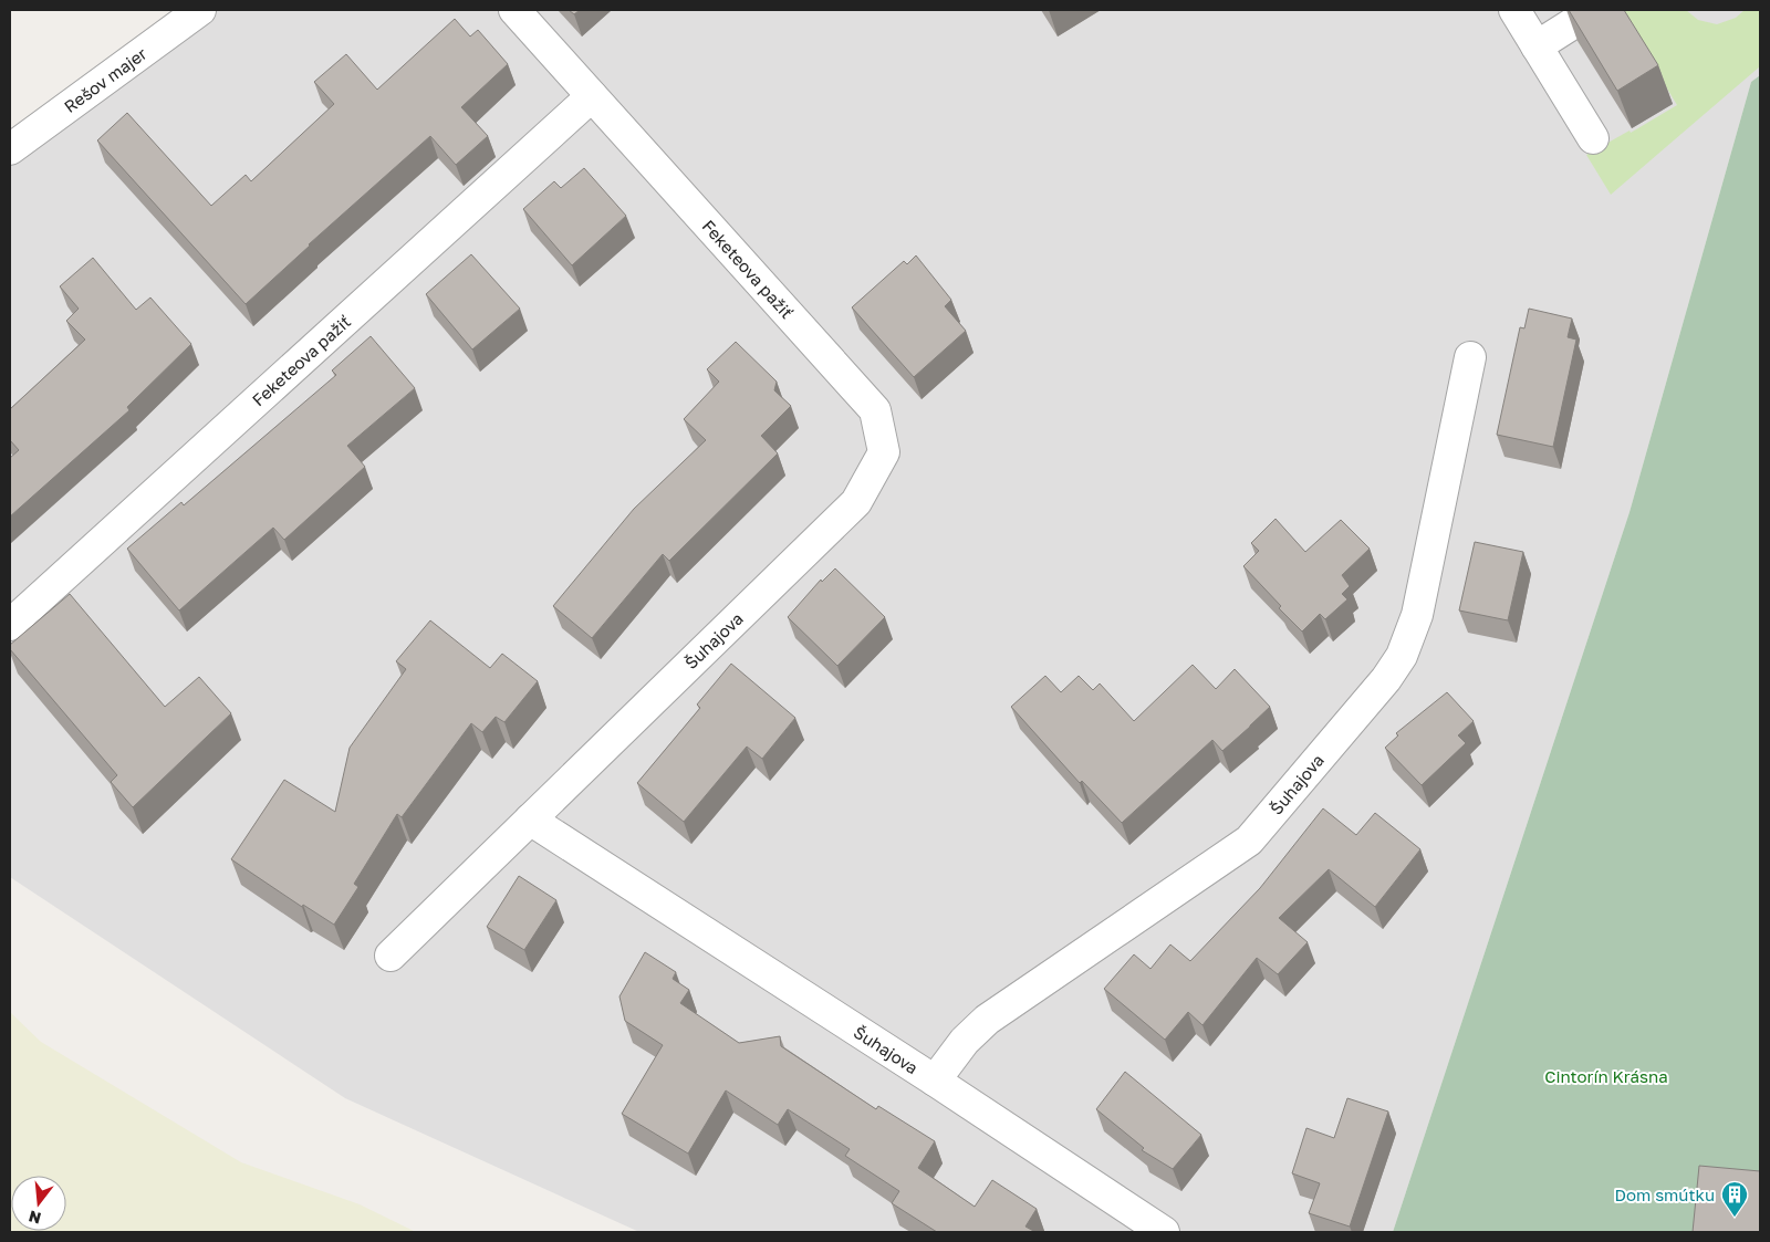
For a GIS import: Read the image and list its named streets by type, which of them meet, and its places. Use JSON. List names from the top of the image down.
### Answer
{
  "streets": {
    "street": ["Rešov majer", "Feketeova pažiť", "Šuhajova"]
  },
  "crossings": [
    ["Feketeova pažiť", "Šuhajova"]
  ],
  "parks": ["Cintorín Krásna"],
  "places": {
    "building": ["Dom smútku"]
  },
  "north": "bottom"
}
